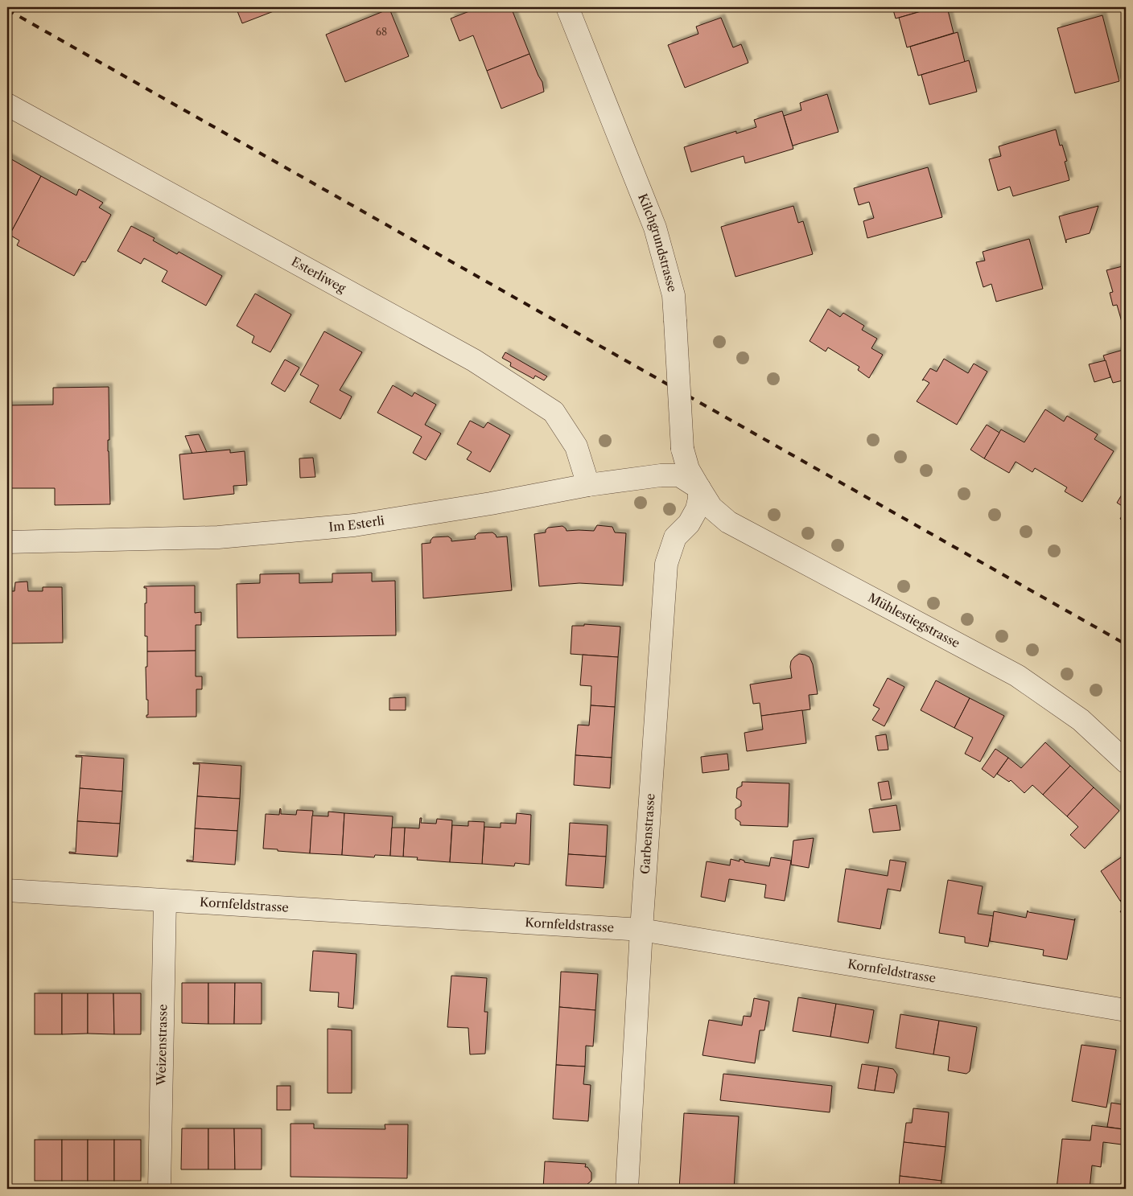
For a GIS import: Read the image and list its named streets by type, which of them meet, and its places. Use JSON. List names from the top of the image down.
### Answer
{
  "streets": {
    "street": [
      "Kilchgrundstrasse",
      "Esterliweg",
      "Im Esterli",
      "Mühlestiegstrasse",
      "Garbenstrasse",
      "Kornfeldstrasse",
      "Weizenstrasse"
    ]
  },
  "crossings": [
    ["Kilchgrundstrasse", "Im Esterli"],
    ["Kilchgrundstrasse", "Mühlestiegstrasse"],
    ["Kilchgrundstrasse", "Garbenstrasse"],
    ["Esterliweg", "Im Esterli"],
    ["Im Esterli", "Mühlestiegstrasse"],
    ["Im Esterli", "Garbenstrasse"],
    ["Mühlestiegstrasse", "Garbenstrasse"],
    ["Garbenstrasse", "Kornfeldstrasse"],
    ["Kornfeldstrasse", "Weizenstrasse"]
  ],
  "house_numbers": ["68"]
}
